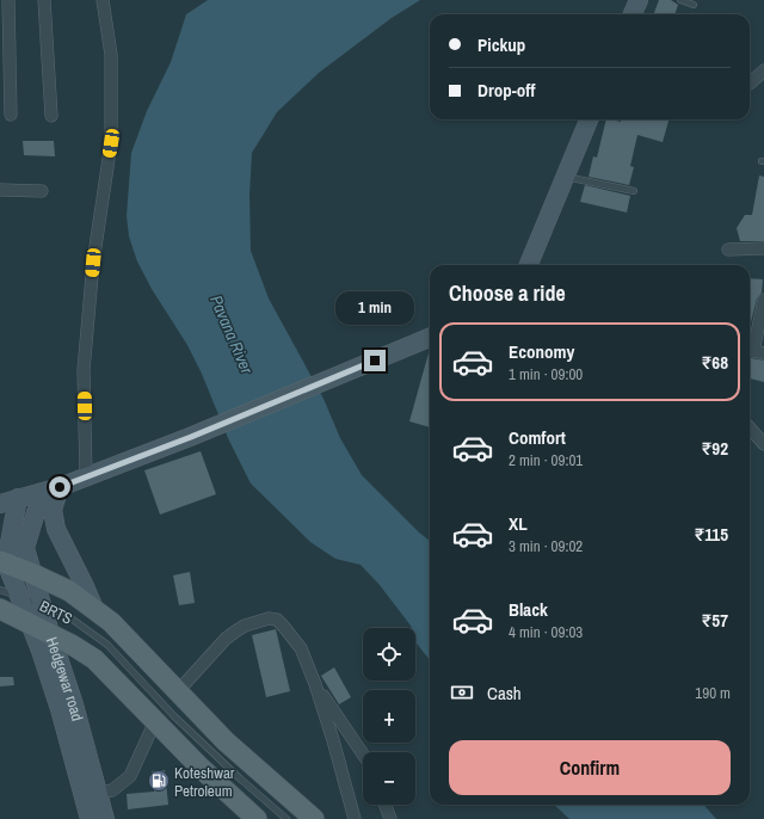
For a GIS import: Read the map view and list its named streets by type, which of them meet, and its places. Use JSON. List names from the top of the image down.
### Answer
{
  "streets": {
    "main road": ["Hedgewar road"],
    "lane": ["BRTS"]
  },
  "crossings": [
    ["BRTS", "Hedgewar road"]
  ],
  "water": ["Pavana River"],
  "places": {
    "fuel station": ["Koteshwar Petroleum"]
  },
  "page": {
    "banner": ["Pickup", "Drop-off"],
    "heading": "Choose a ride",
    "bubble": "1 min",
    "list": [
      {
        "name": "Economy",
        "note": "1 min · 09:00",
        "value": "₹68"
      },
      {
        "name": "Comfort",
        "note": "2 min · 09:01",
        "value": "₹92"
      },
      {
        "name": "XL",
        "note": "3 min · 09:02",
        "value": "₹115"
      },
      {
        "name": "Black",
        "note": "4 min · 09:03",
        "value": "₹57"
      }
    ],
    "map_buttons": ["+", "−"],
    "pay": ["Cash", "190 m"],
    "buttons": "Confirm"
  }
}
